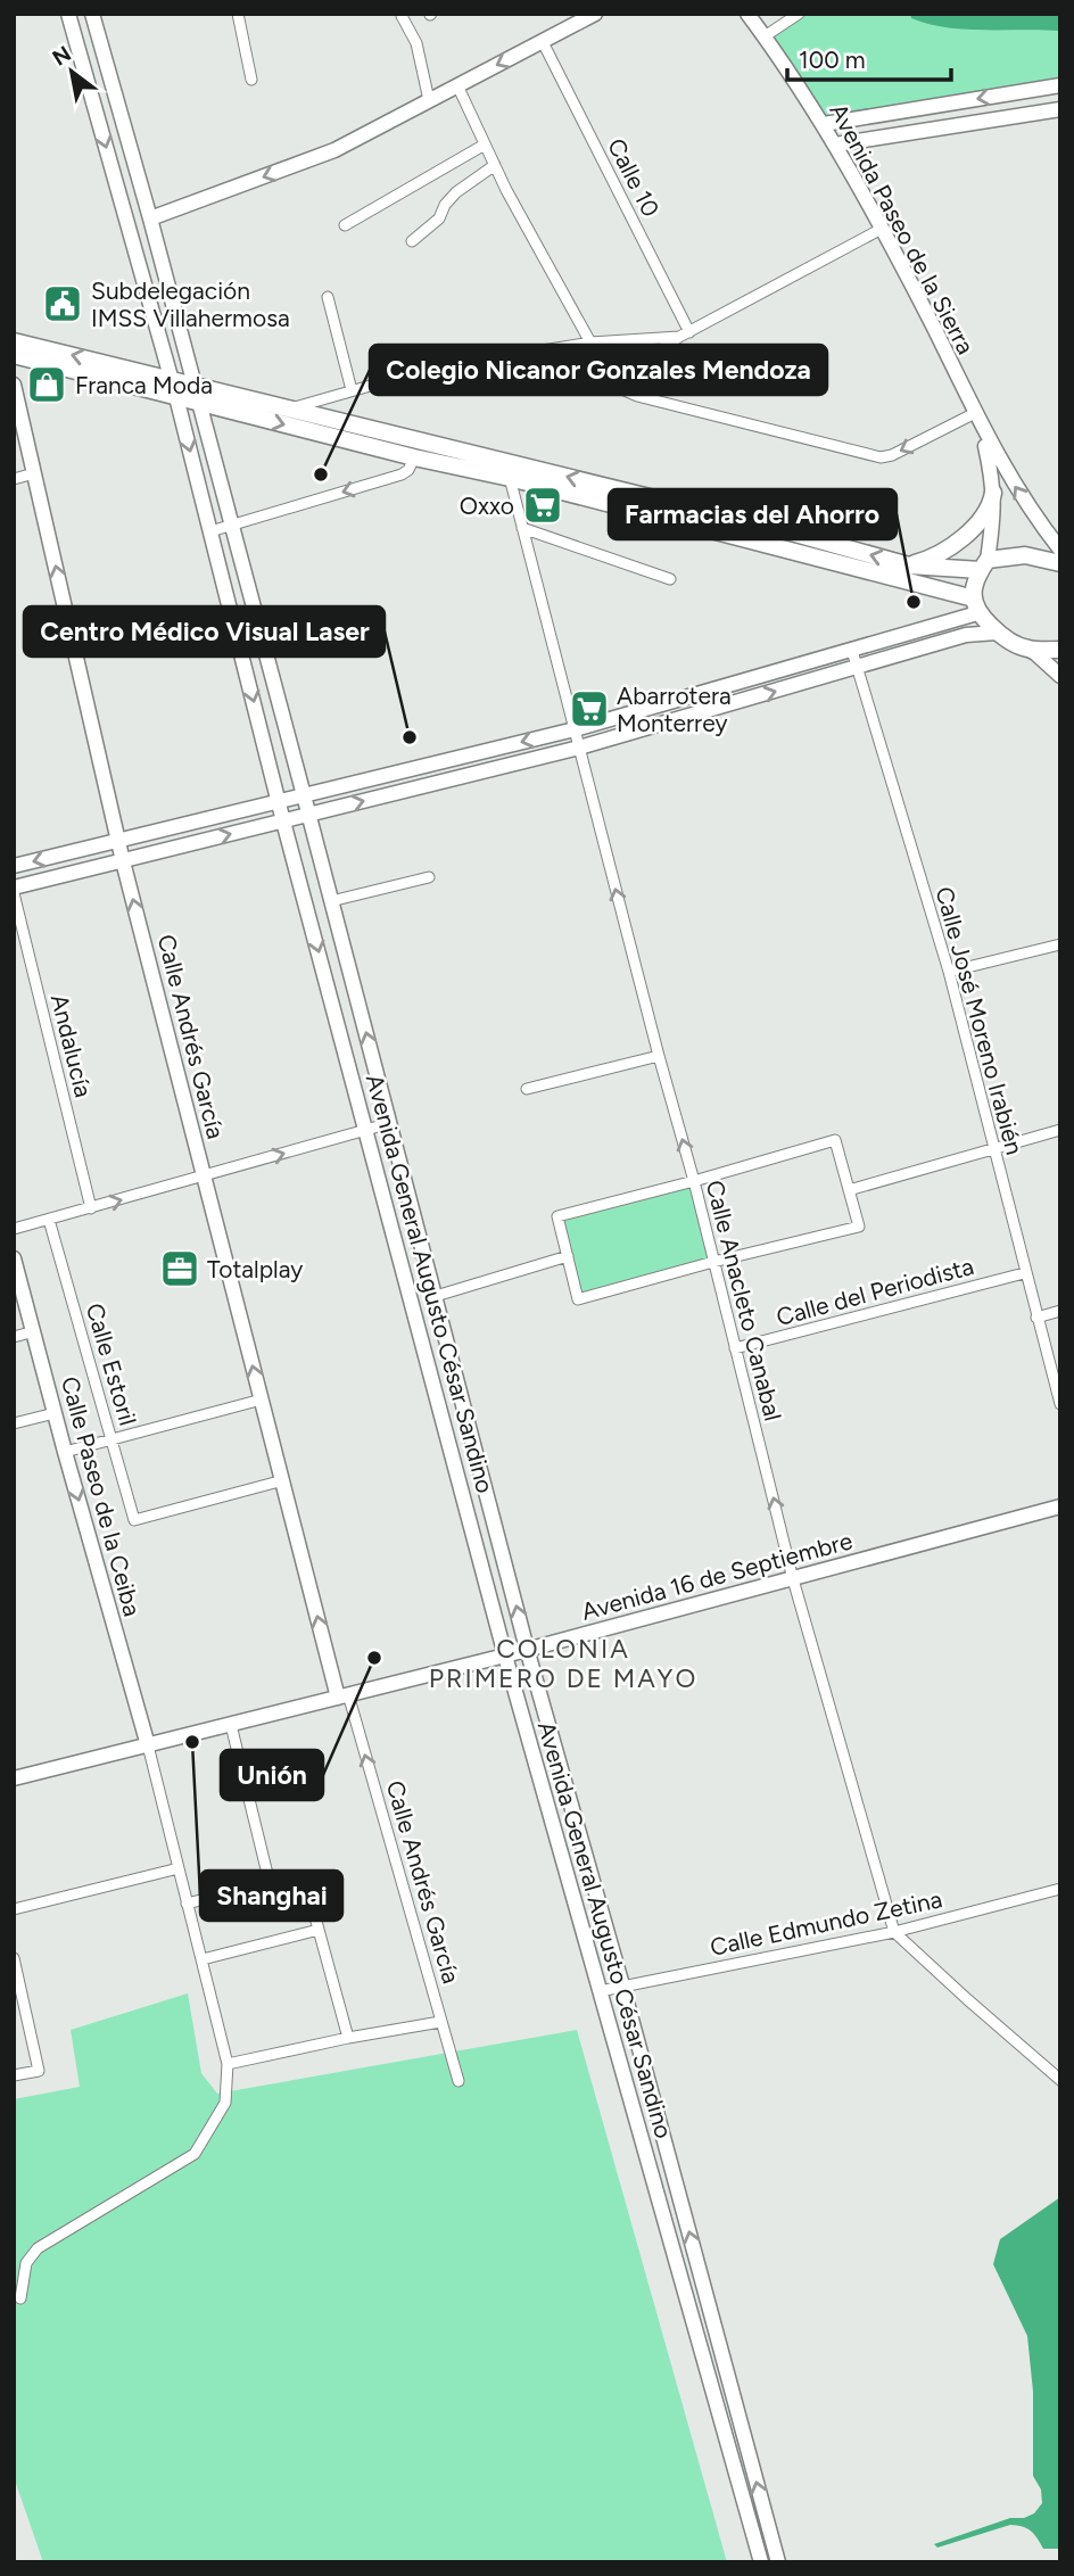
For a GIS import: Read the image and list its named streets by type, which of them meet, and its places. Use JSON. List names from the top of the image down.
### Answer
{
  "streets": {
    "main road": [
      "Avenida Paseo de la Sierra",
      "Calle Andrés García",
      "Avenida General Augusto César Sandino",
      "Calle Paseo de la Ceiba",
      "Avenida 16 de Septiembre"
    ],
    "street": [
      "Calle 10",
      "Calle José Moreno Irabién",
      "Andalucía",
      "Calle del Periodista",
      "Calle Anacleto Canabal",
      "Calle Estoril",
      "Calle Edmundo Zetina"
    ]
  },
  "crossings": [
    ["Calle José Moreno Irabién", "Calle del Periodista"],
    ["Calle Andrés García", "Calle Estoril"],
    ["Calle Andrés García", "Avenida 16 de Septiembre"],
    ["Avenida General Augusto César Sandino", "Avenida 16 de Septiembre"],
    ["Avenida General Augusto César Sandino", "Calle Edmundo Zetina"],
    ["Calle del Periodista", "Calle Anacleto Canabal"],
    ["Calle Anacleto Canabal", "Avenida 16 de Septiembre"],
    ["Calle Anacleto Canabal", "Calle Edmundo Zetina"],
    ["Calle Paseo de la Ceiba", "Avenida 16 de Septiembre"]
  ],
  "one_way": ["Calle Andrés García", "Calle Anacleto Canabal", "Calle Paseo de la Ceiba"],
  "districts": ["COLONIA PRIMERO DE MAYO"],
  "places": {
    "public building": ["Subdelegación IMSS Villahermosa"],
    "shop": ["Franca Moda"],
    "other": [
      "Colegio Nicanor Gonzales Mendoza",
      "Farmacias del Ahorro",
      "Centro Médico Visual Laser",
      "Unión",
      "Shanghai"
    ],
    "supermarket": ["Oxxo", "Abarrotera Monterrey"],
    "office": ["Totalplay"]
  },
  "scale_bar": "100 m",
  "north": "top left"
}
